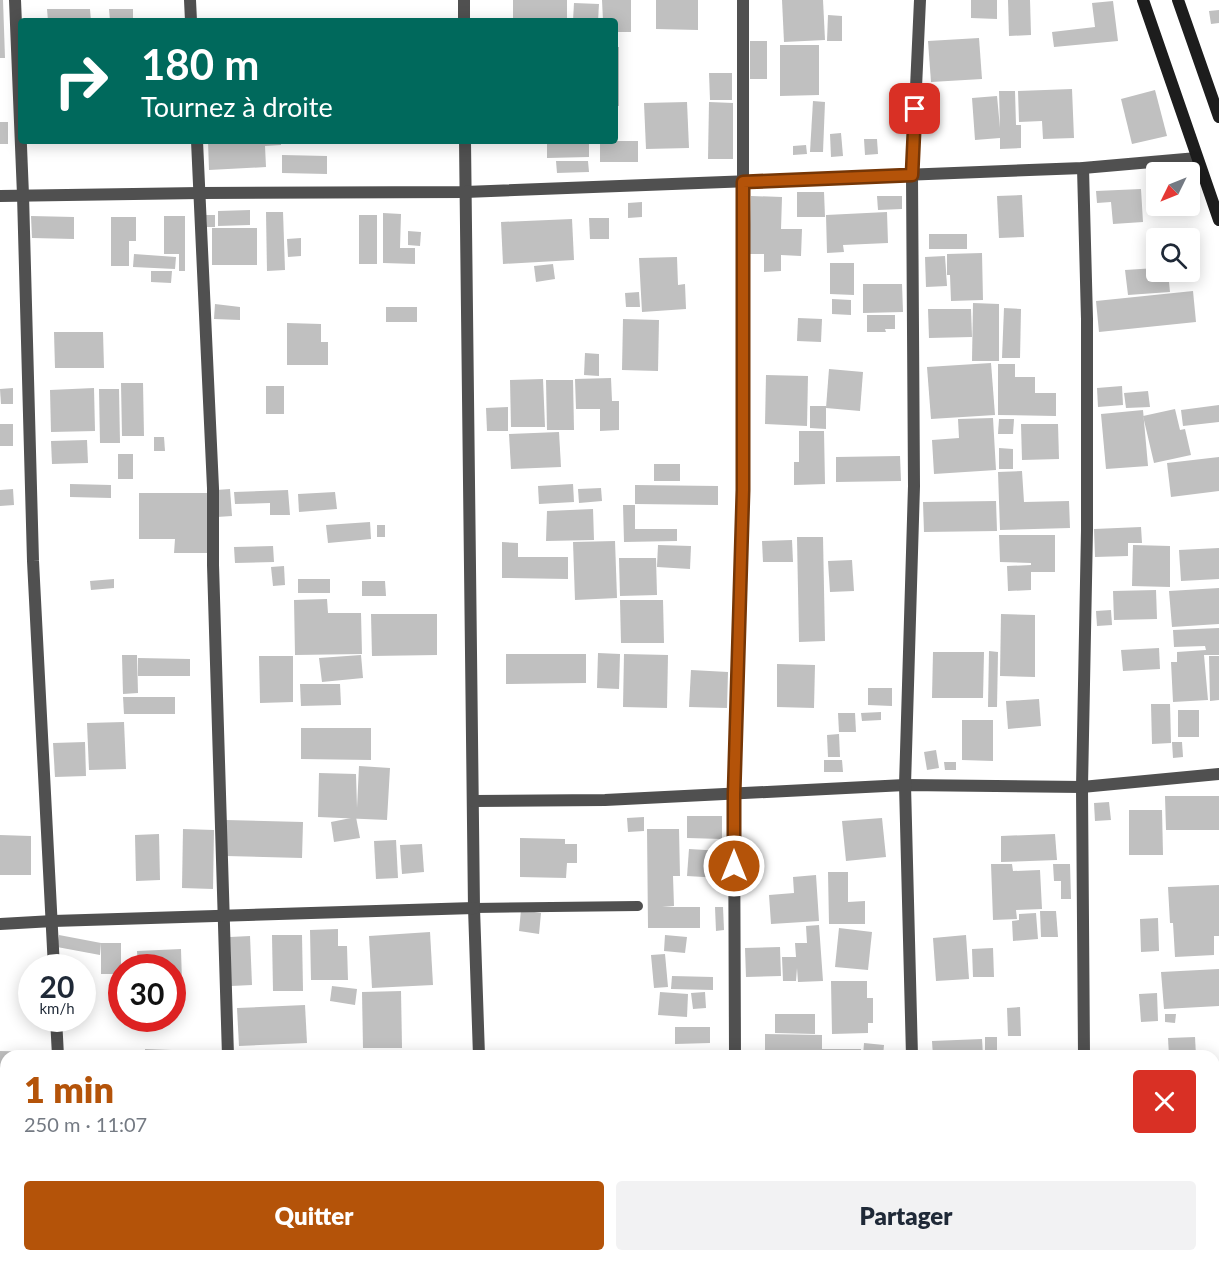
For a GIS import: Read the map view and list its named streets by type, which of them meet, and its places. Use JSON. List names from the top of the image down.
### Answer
{
  "north": "bottom left",
  "page": {
    "turn": ["180 m", "Tournez à droite"],
    "speed": "20 km/h",
    "limit": "30",
    "heading": ["1 min", "250 m · 11:07"],
    "buttons": ["Quitter", "Partager"]
  }
}
